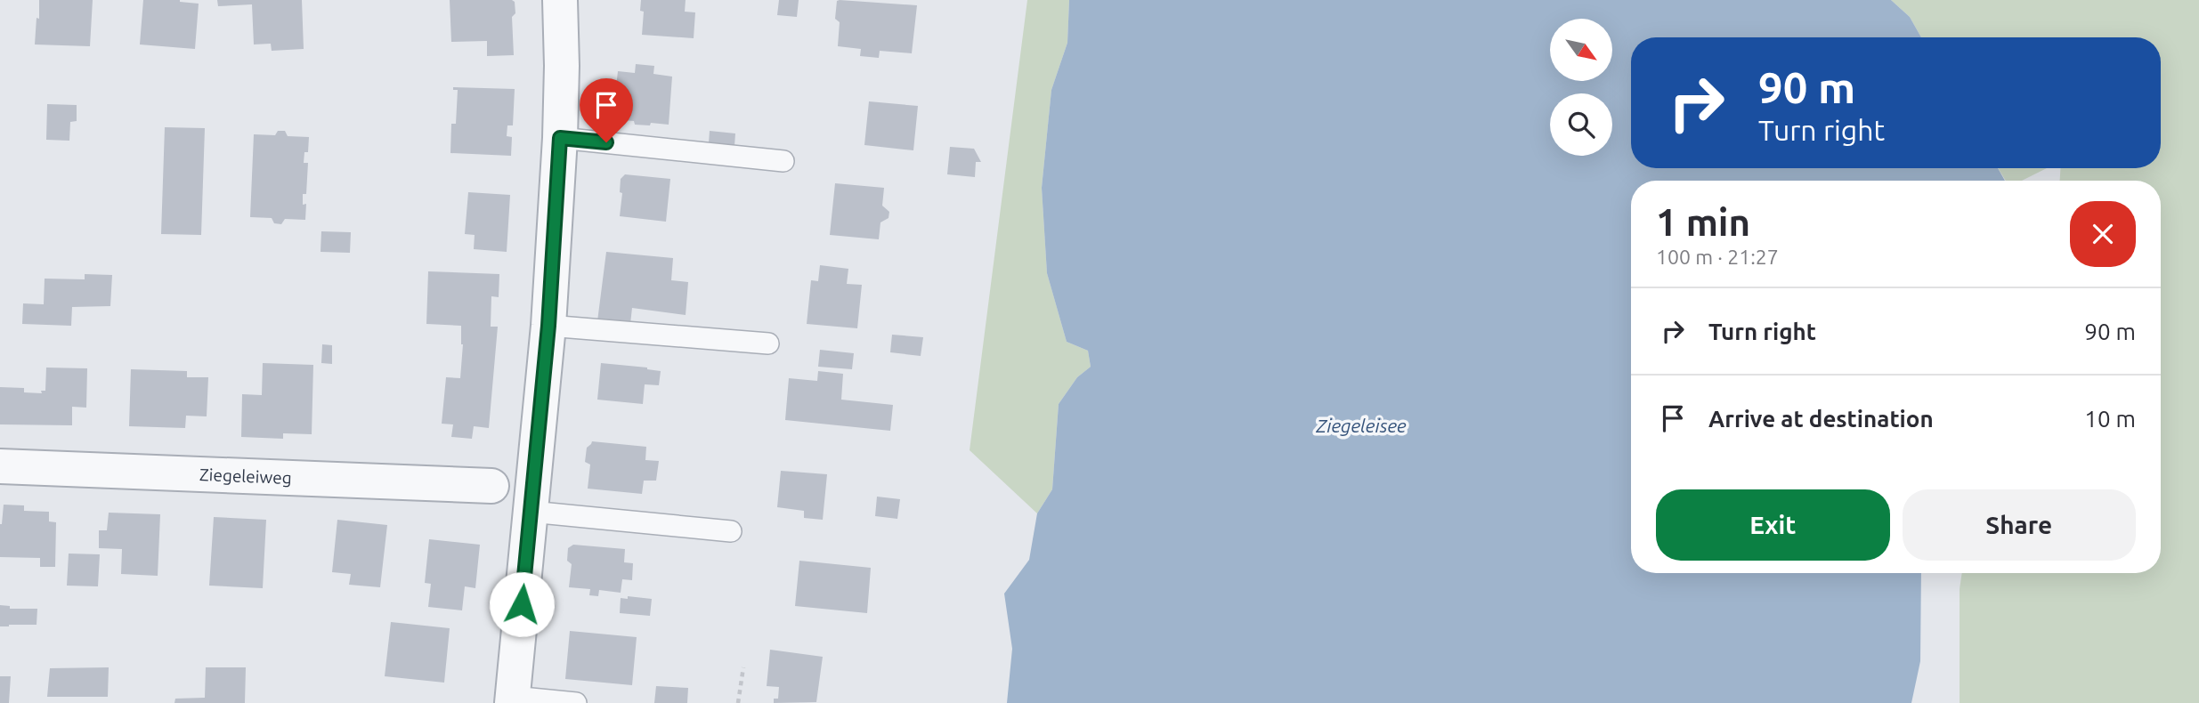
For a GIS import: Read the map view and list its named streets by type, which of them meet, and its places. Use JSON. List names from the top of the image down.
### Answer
{
  "streets": {
    "street": ["Ziegeleiweg"]
  },
  "water": ["Ziegeleisee"],
  "north": "bottom right",
  "page": {
    "turn": ["90 m", "Turn right"],
    "heading": ["1 min", "100 m · 21:27"],
    "list": [
      {
        "name": "Turn right",
        "value": "90 m"
      },
      {
        "name": "Arrive at destination",
        "value": "10 m"
      }
    ],
    "buttons": ["Exit", "Share"]
  }
}
